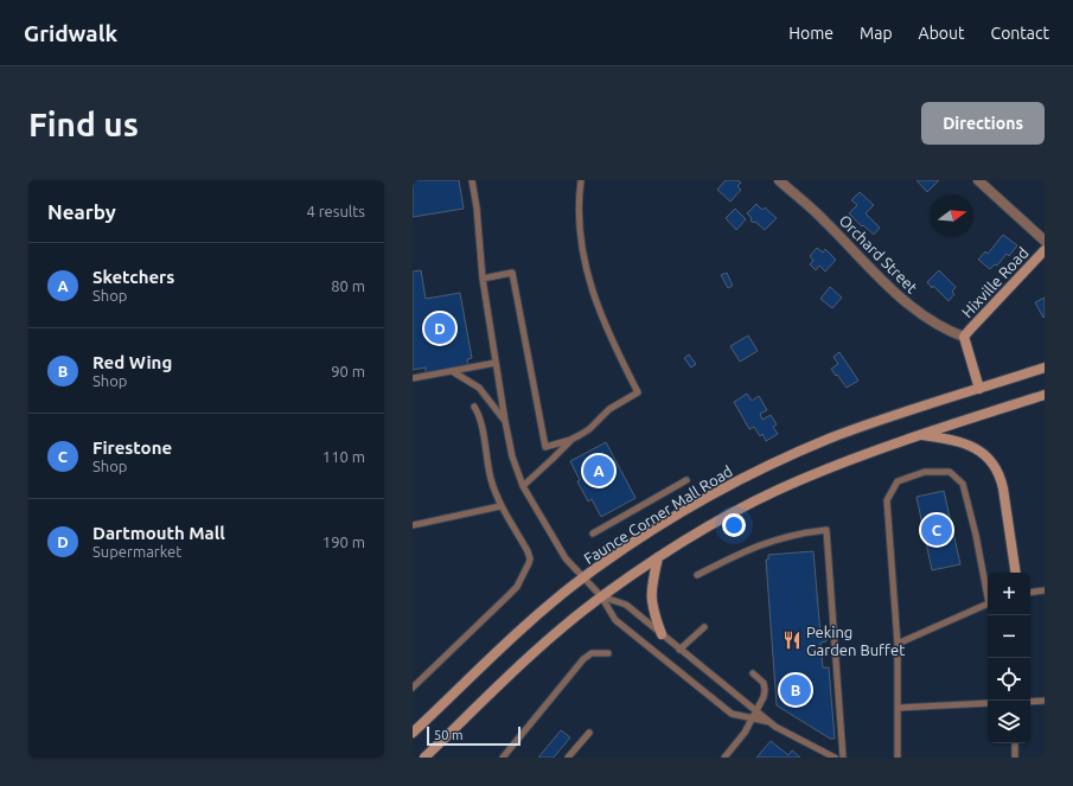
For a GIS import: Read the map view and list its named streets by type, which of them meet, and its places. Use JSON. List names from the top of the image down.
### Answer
{
  "streets": {
    "main road": ["Hixville Road", "Faunce Corner Mall Road"],
    "street": ["Orchard Street"]
  },
  "crossings": [
    ["Orchard Street", "Hixville Road"],
    ["Hixville Road", "Faunce Corner Mall Road"]
  ],
  "places": {
    "restaurant": ["Peking Garden Buffet"]
  },
  "scale_bar": "50 m",
  "north": "right",
  "page": {
    "header": "Gridwalk",
    "nav": [
      "Home",
      "Map",
      "About",
      "Contact"
    ],
    "buttons": "Directions",
    "title": "Find us",
    "heading": ["Nearby", "4 results"],
    "list": [
      {
        "mark": "A",
        "name": "Sketchers",
        "note": "Shop",
        "value": "80 m"
      },
      {
        "mark": "B",
        "name": "Red Wing",
        "note": "Shop",
        "value": "90 m"
      },
      {
        "mark": "C",
        "name": "Firestone",
        "note": "Shop",
        "value": "110 m"
      },
      {
        "mark": "D",
        "name": "Dartmouth Mall",
        "note": "Supermarket",
        "value": "190 m"
      }
    ],
    "pins": [
      "D",
      "A",
      "C",
      "B"
    ],
    "map_buttons": ["+", "−"],
    "scale": "50 m"
  }
}
